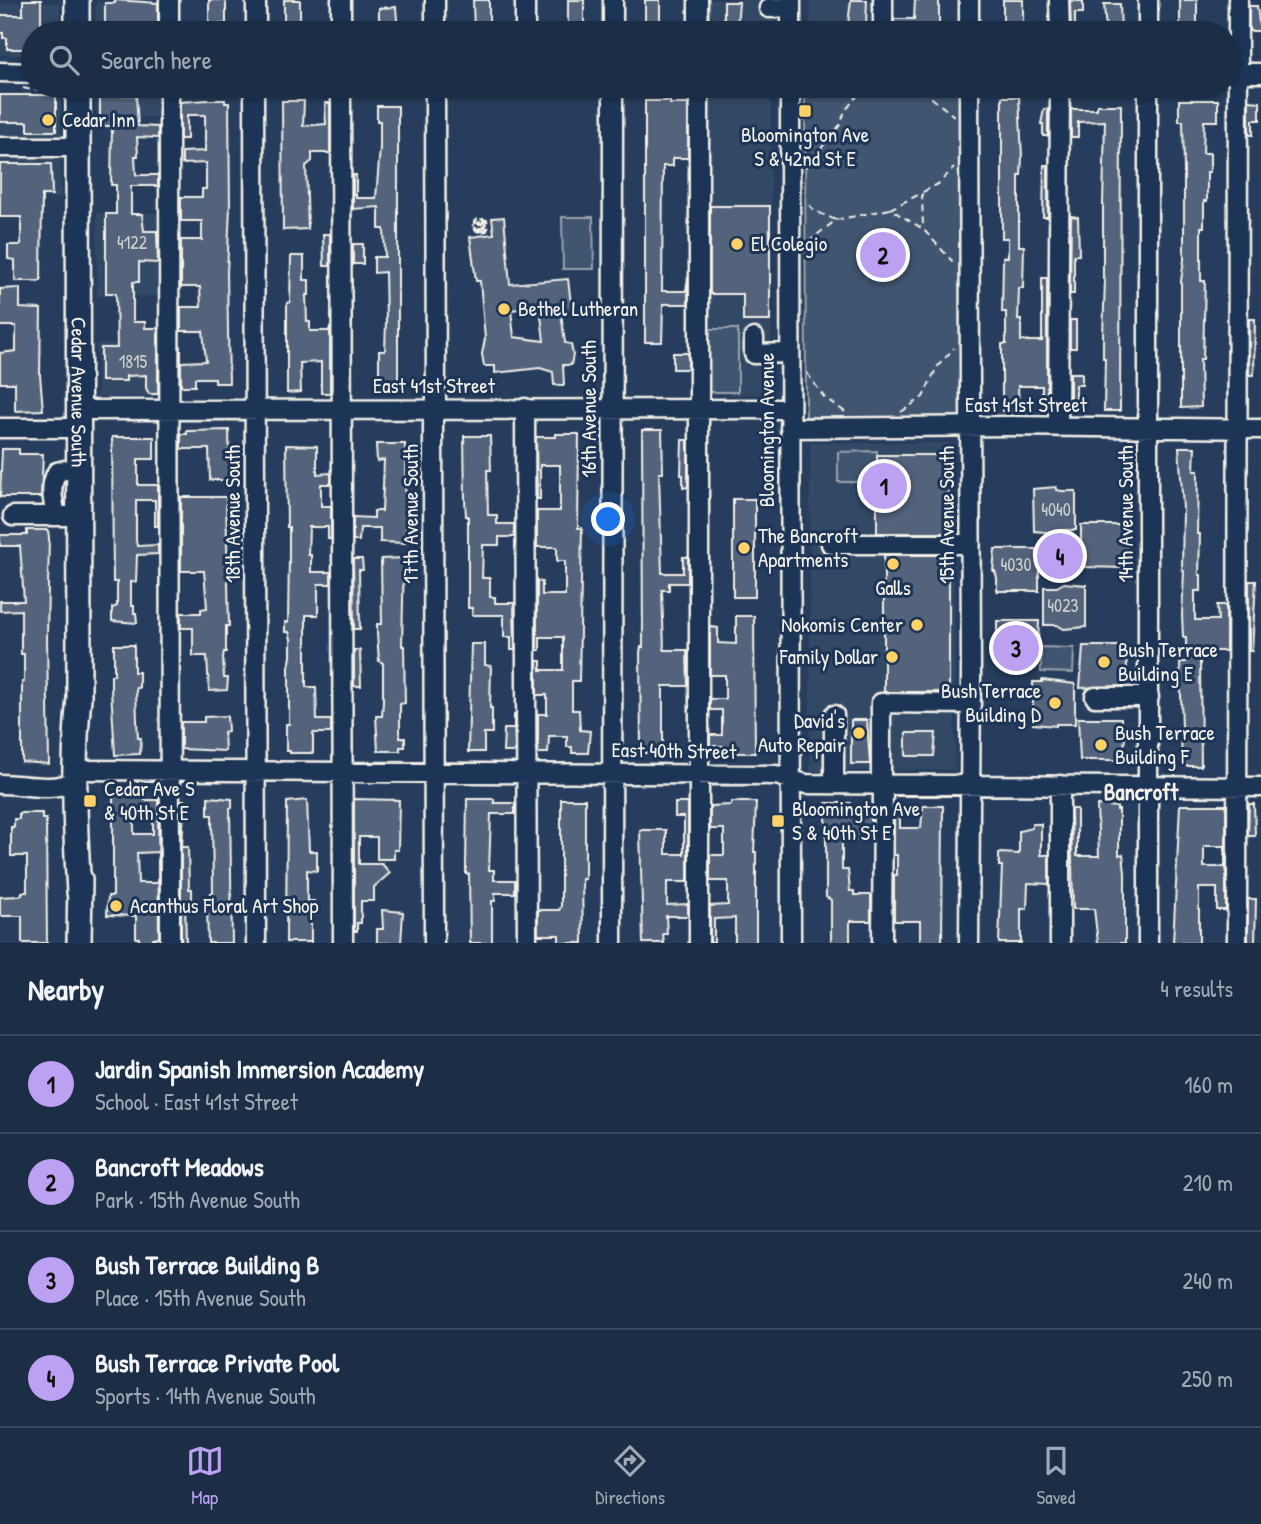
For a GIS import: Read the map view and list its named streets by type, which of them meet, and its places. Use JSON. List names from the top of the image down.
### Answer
{
  "streets": {
    "main road": ["Cedar Avenue South"],
    "street": [
      "East 41st Street",
      "16th Avenue South",
      "Bloomington Avenue",
      "18th Avenue South",
      "17th Avenue South",
      "14th Avenue South",
      "15th Avenue South",
      "East 40th Street"
    ]
  },
  "crossings": [
    ["East 41st Street", "Cedar Avenue South"],
    ["East 41st Street", "16th Avenue South"],
    ["East 41st Street", "Bloomington Avenue"],
    ["East 41st Street", "18th Avenue South"],
    ["East 41st Street", "17th Avenue South"],
    ["East 41st Street", "14th Avenue South"],
    ["East 41st Street", "15th Avenue South"],
    ["Cedar Avenue South", "East 40th Street"],
    ["16th Avenue South", "East 40th Street"],
    ["Bloomington Avenue", "East 40th Street"],
    ["18th Avenue South", "East 40th Street"],
    ["17th Avenue South", "East 40th Street"],
    ["14th Avenue South", "East 40th Street"],
    ["15th Avenue South", "East 40th Street"]
  ],
  "districts": ["Bancroft"],
  "places": {
    "transit": ["Bloomington Ave S & 42nd St E", "Cedar Ave S & 40th St E", "Bloomington Ave S & 40th St E"],
    "other": [
      "Cedar Inn",
      "El Colegio",
      "Bethel Lutheran",
      "The Bancroft Apartments",
      "Galls",
      "Nokomis Center",
      "Family Dollar",
      "Bush Terrace Building E",
      "Bush Terrace Building D",
      "David's Auto Repair",
      "Bush Terrace Building F",
      "Acanthus Floral Art Shop"
    ]
  },
  "house_numbers": [
    "4122",
    "1815",
    "4040",
    "4030",
    "4023"
  ],
  "page": {
    "search": "Search here",
    "pins": [
      "2",
      "1",
      "4",
      "3"
    ],
    "heading": ["Nearby", "4 results"],
    "list": [
      {
        "mark": "1",
        "name": "Jardin Spanish Immersion Academy",
        "note": "School · East 41st Street",
        "value": "160 m"
      },
      {
        "mark": "2",
        "name": "Bancroft Meadows",
        "note": "Park · 15th Avenue South",
        "value": "210 m"
      },
      {
        "mark": "3",
        "name": "Bush Terrace Building B",
        "note": "Place · 15th Avenue South",
        "value": "240 m"
      },
      {
        "mark": "4",
        "name": "Bush Terrace Private Pool",
        "note": "Sports · 14th Avenue South",
        "value": "250 m"
      }
    ],
    "nav": ["Map", "Directions", "Saved"]
  }
}
